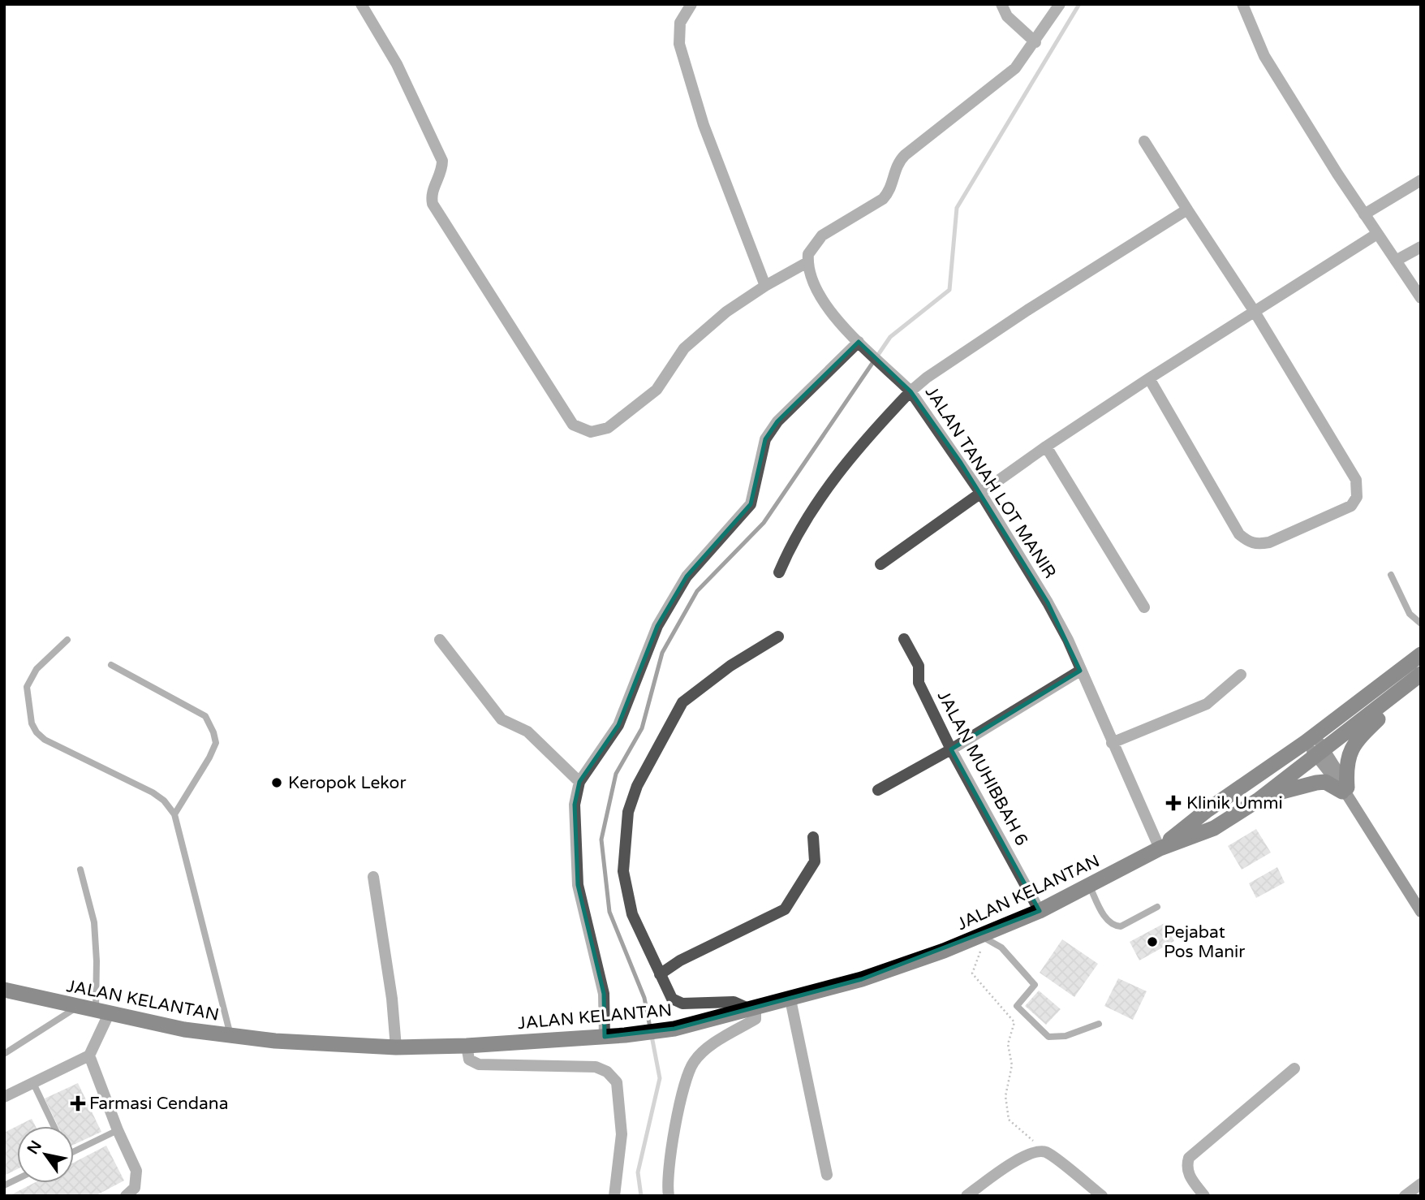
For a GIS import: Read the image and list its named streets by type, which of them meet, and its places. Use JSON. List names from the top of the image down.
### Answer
{
  "streets": {
    "highway": ["JALAN KELANTAN"],
    "street": ["JALAN TANAH LOT MANIR", "JALAN MUHIBBAH 6"]
  },
  "crossings": [
    ["JALAN TANAH LOT MANIR", "JALAN KELANTAN"],
    ["JALAN MUHIBBAH 6", "JALAN KELANTAN"]
  ],
  "places": {
    "other": ["Keropok Lekor", "Pejabat Pos Manir"],
    "health": ["Klinik Ummi", "Farmasi Cendana"]
  },
  "north": "top left"
}
